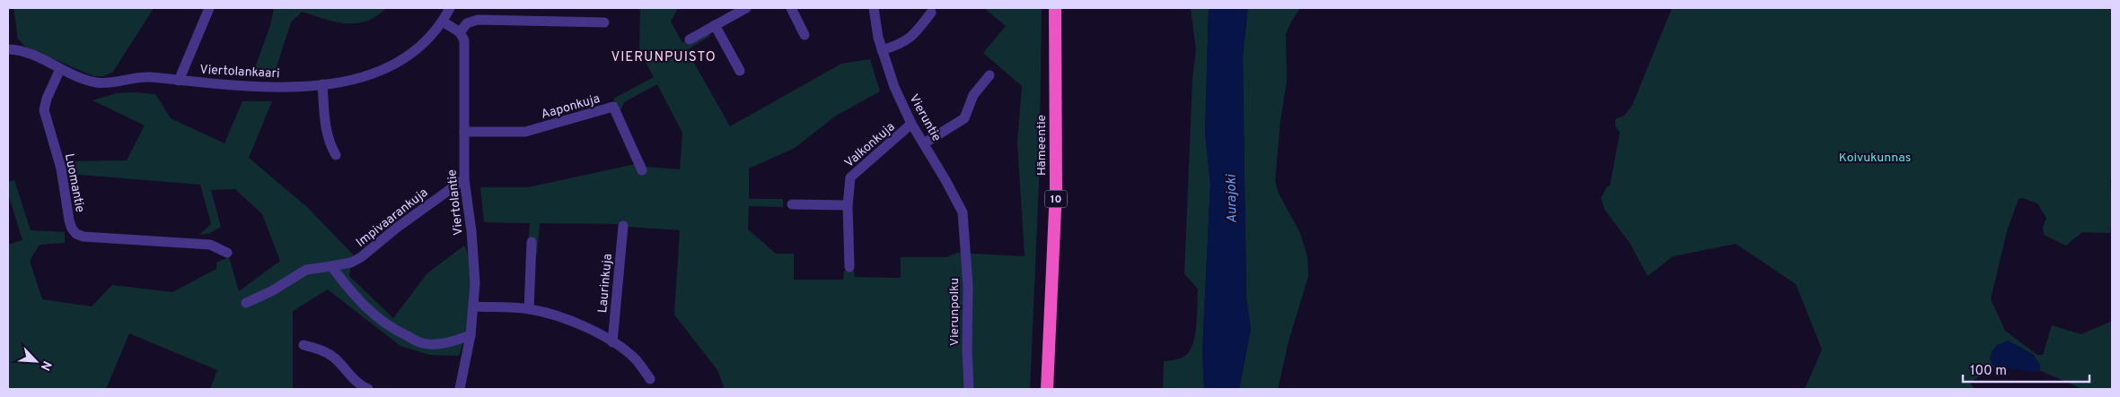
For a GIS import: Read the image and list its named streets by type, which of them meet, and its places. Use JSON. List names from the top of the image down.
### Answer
{
  "streets": {
    "highway": ["Hämeentie", "10"],
    "street": [
      "Viertolankaari",
      "Aaponkuja",
      "Vieruntie",
      "Valkonkuja",
      "Luomantie",
      "Viertolantie",
      "Impivaarankuja",
      "Laurinkuja",
      "Vierunpolku"
    ]
  },
  "crossings": [
    ["Viertolankaari", "Luomantie"],
    ["Aaponkuja", "Viertolantie"],
    ["Vieruntie", "Valkonkuja"],
    ["Vieruntie", "Vierunpolku"],
    ["Viertolantie", "Impivaarankuja"]
  ],
  "districts": ["VIERUNPUISTO"],
  "water": ["Aurajoki"],
  "parks": ["Koivukunnas"],
  "scale_bar": "100 m",
  "north": "bottom right"
}
